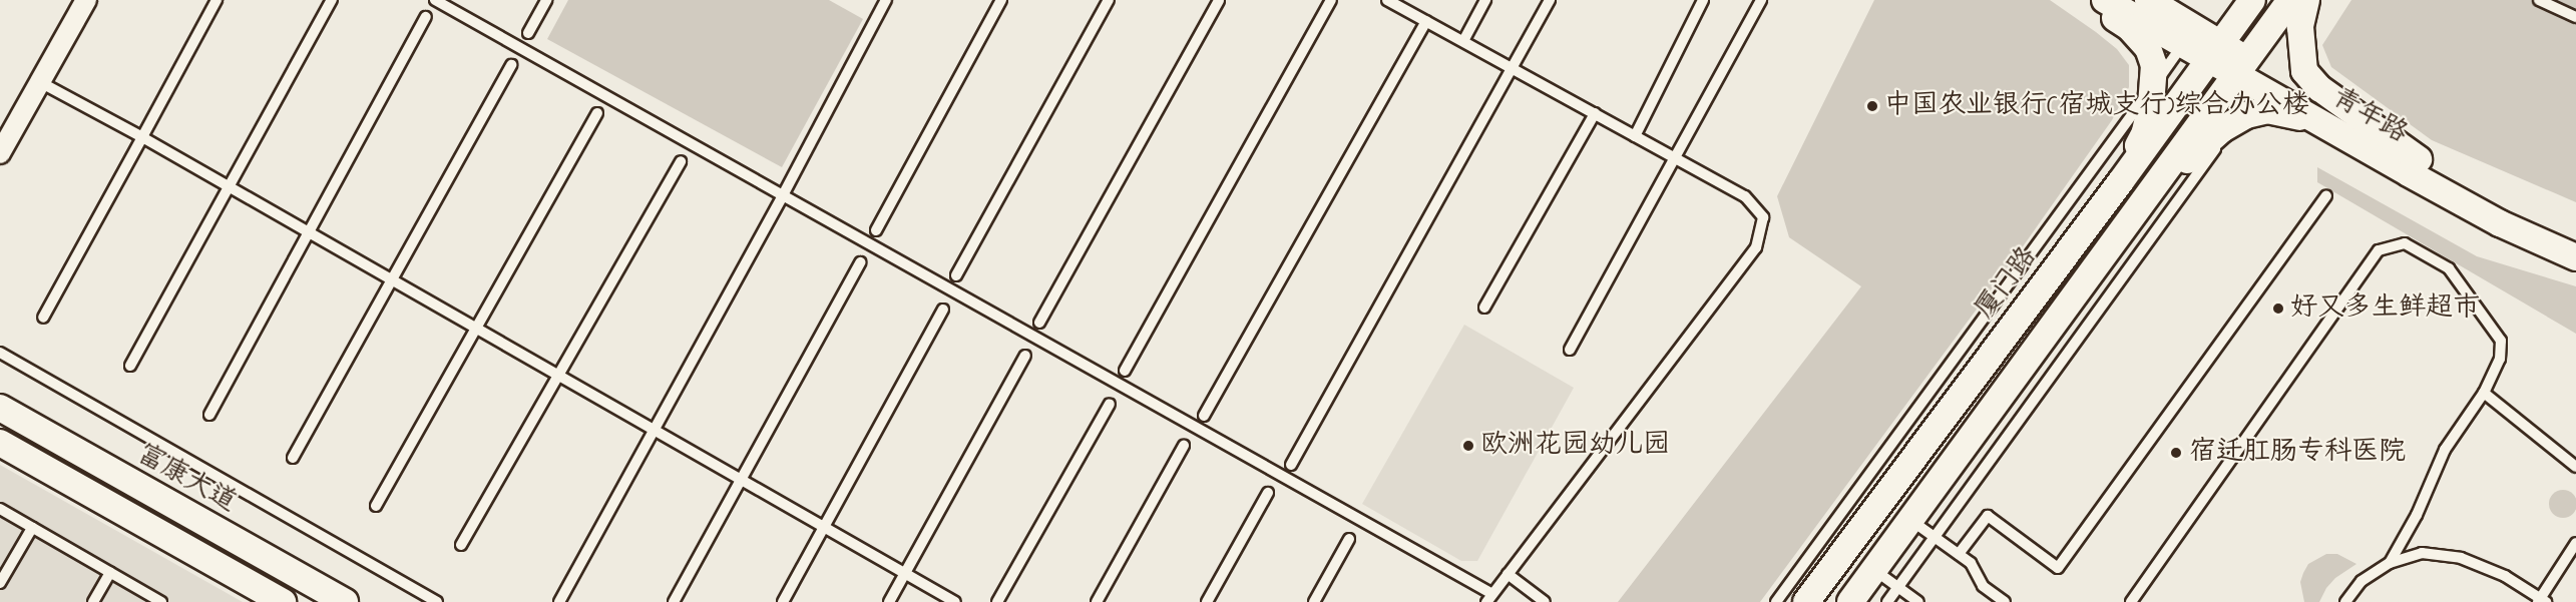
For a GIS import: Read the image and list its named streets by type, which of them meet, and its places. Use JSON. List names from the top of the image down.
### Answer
{
  "streets": {
    "street": ["青年路", "厦门路", "富康大道"]
  },
  "crossings": [
    ["青年路", "厦门路"]
  ],
  "places": [
    "中国农业银行(宿城支行)综合办公楼",
    "好又多生鲜超市",
    "欧洲花园幼儿园",
    "宿迁肛肠专科医院"
  ]
}
